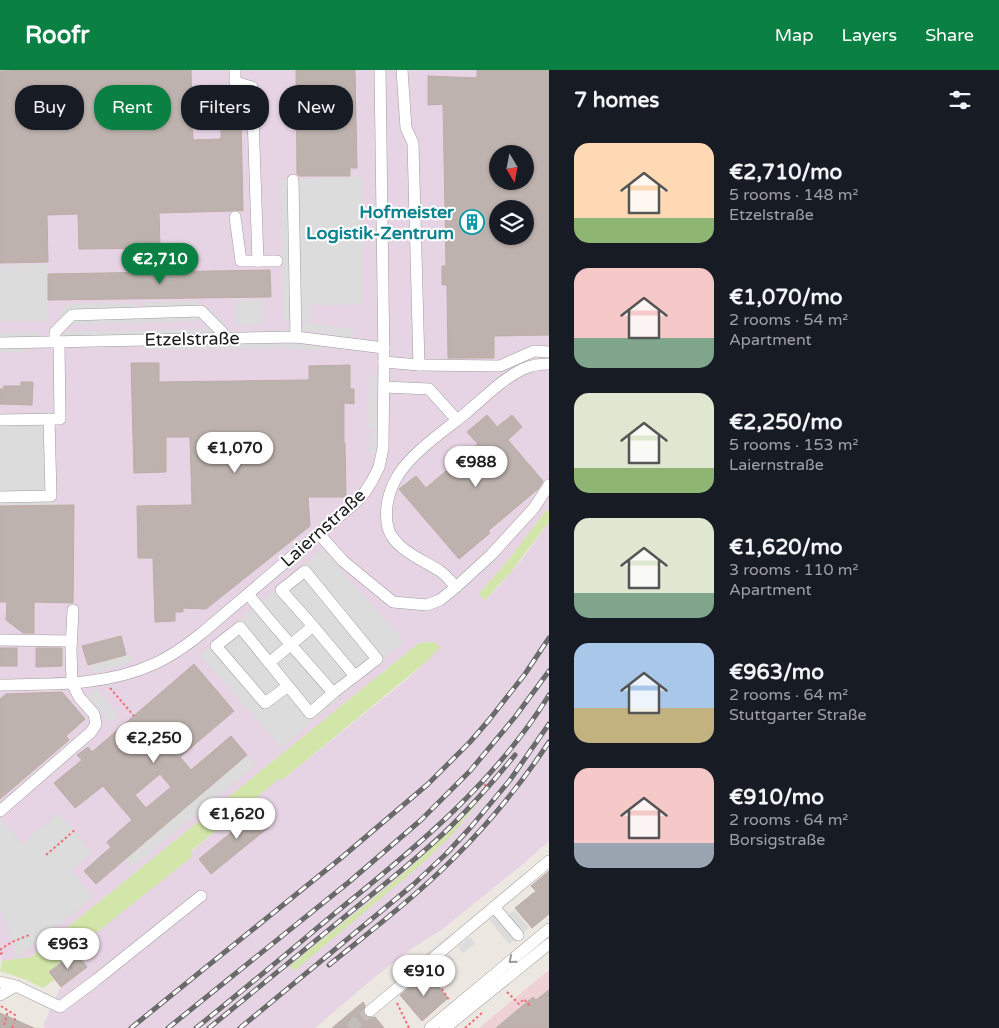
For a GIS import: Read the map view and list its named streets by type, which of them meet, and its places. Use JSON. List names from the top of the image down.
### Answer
{
  "streets": {
    "street": ["Etzelstraße", "Laiernstraße"]
  },
  "crossings": [
    ["Etzelstraße", "Laiernstraße"]
  ],
  "places": {
    "building": ["Hofmeister Logistik-Zentrum"]
  },
  "north": "bottom",
  "page": {
    "header": "Roofr",
    "nav": ["Map", "Layers", "Share"],
    "heading": "7 homes",
    "chip": [
      "Buy",
      "Rent",
      "Filters",
      "New"
    ],
    "list": [
      {
        "name": "€2,710/mo",
        "note": "5 rooms · 148 m² · Etzelstraße"
      },
      {
        "name": "€1,070/mo",
        "note": "2 rooms · 54 m² · Apartment"
      },
      {
        "name": "€2,250/mo",
        "note": "5 rooms · 153 m² · Laiernstraße"
      },
      {
        "name": "€1,620/mo",
        "note": "3 rooms · 110 m² · Apartment"
      },
      {
        "name": "€963/mo",
        "note": "2 rooms · 64 m² · Stuttgarter Straße"
      },
      {
        "name": "€910/mo",
        "note": "2 rooms · 64 m² · Borsigstraße"
      }
    ],
    "price": [
      "€2,710",
      "€1,070",
      "€988",
      "€2,250",
      "€1,620",
      "€963",
      "€910"
    ]
  }
}
